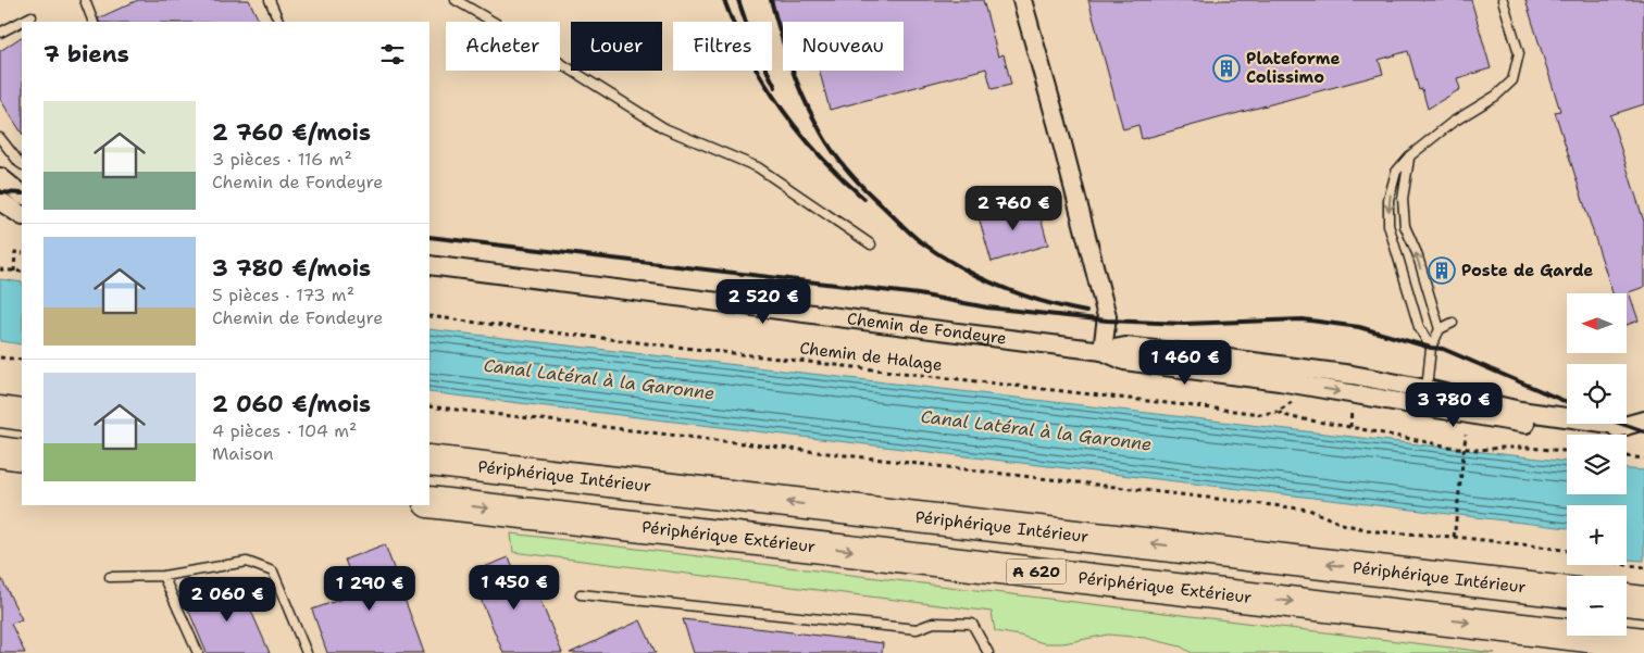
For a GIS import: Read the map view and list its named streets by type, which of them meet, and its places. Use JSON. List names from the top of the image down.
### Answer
{
  "streets": {
    "highway": ["Périphérique Intérieur", "Périphérique Extérieur", "A 620"],
    "street": ["Chemin de Fondeyre"],
    "path": ["Chemin de Halage"]
  },
  "one_way": ["Périphérique Intérieur", "Périphérique Extérieur"],
  "water": ["Canal Latéral à la Garonne"],
  "places": {
    "building": ["Plateforme Colissimo", "Poste de Garde"]
  },
  "north": "left",
  "page": {
    "chip": [
      "Acheter",
      "Louer",
      "Filtres",
      "Nouveau"
    ],
    "heading": "7 biens",
    "list": [
      {
        "name": "2 760 €/mois",
        "note": "3 pièces · 116 m² · Chemin de Fondeyre"
      },
      {
        "name": "3 780 €/mois",
        "note": "5 pièces · 173 m² · Chemin de Fondeyre"
      },
      {
        "name": "2 060 €/mois",
        "note": "4 pièces · 104 m² · Maison"
      }
    ],
    "price": [
      "2 760 €",
      "2 520 €",
      "1 460 €",
      "3 780 €",
      "1 450 €",
      "1 290 €",
      "2 060 €"
    ],
    "map_buttons": ["+", "−"]
  }
}
